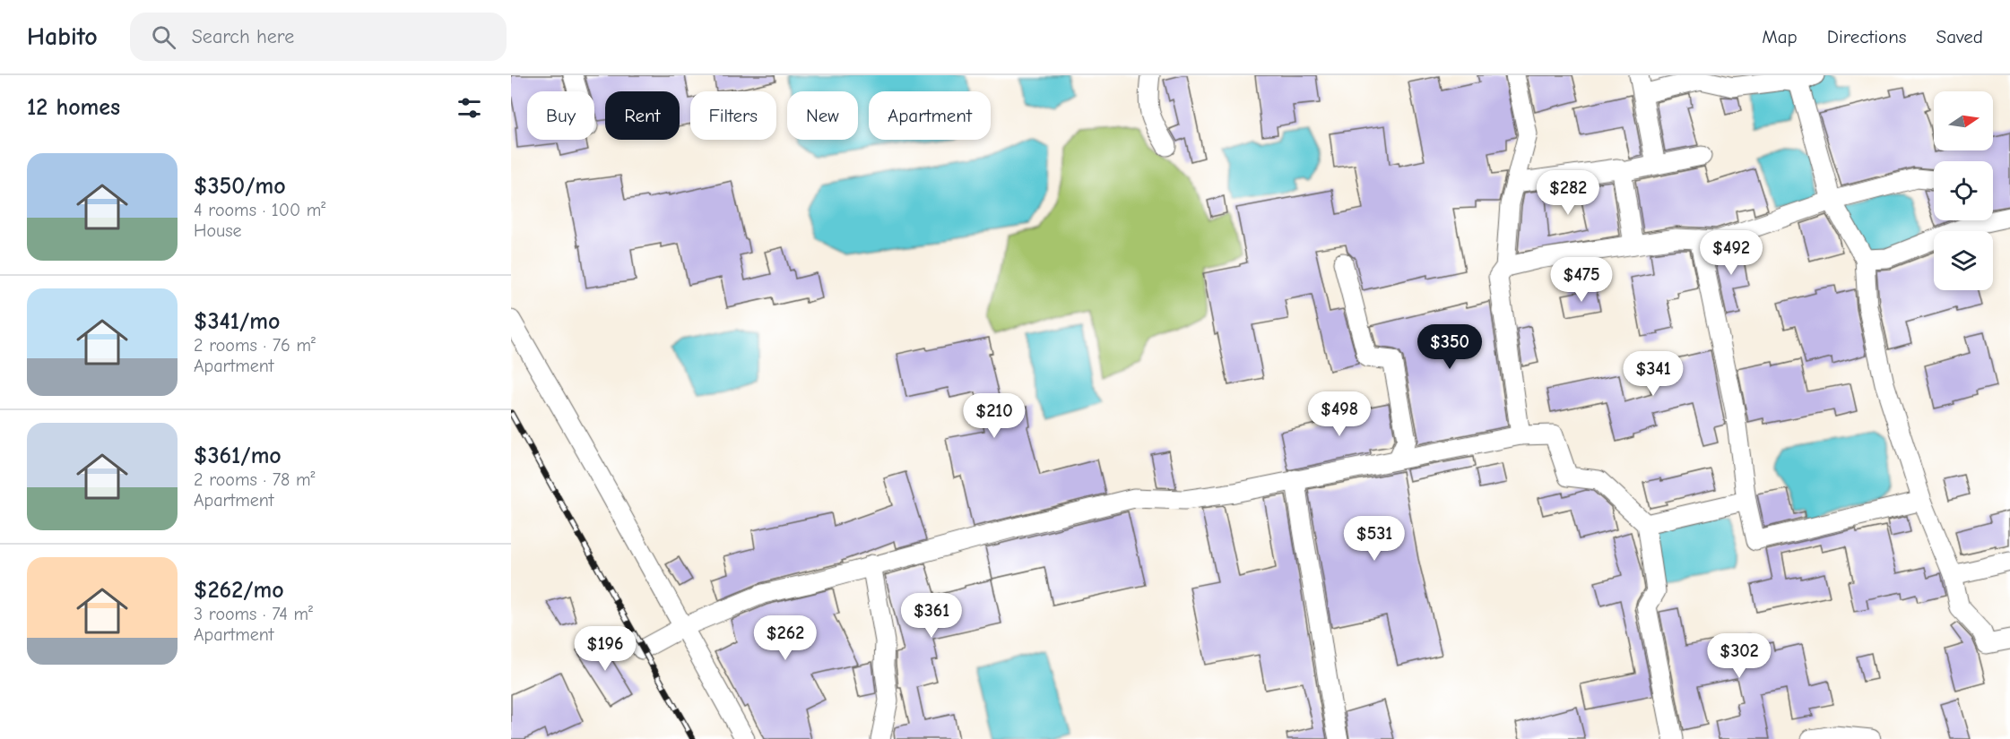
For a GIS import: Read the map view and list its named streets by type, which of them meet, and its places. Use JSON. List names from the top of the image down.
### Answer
{
  "north": "right",
  "page": {
    "header": "Habito",
    "search": "Search here",
    "nav": ["Map", "Directions", "Saved"],
    "heading": "12 homes",
    "chip": [
      "Buy",
      "Rent",
      "Filters",
      "New",
      "Apartment"
    ],
    "list": [
      {
        "name": "$350/mo",
        "note": "4 rooms · 100 m² · House"
      },
      {
        "name": "$341/mo",
        "note": "2 rooms · 76 m² · Apartment"
      },
      {
        "name": "$361/mo",
        "note": "2 rooms · 78 m² · Apartment"
      },
      {
        "name": "$262/mo",
        "note": "3 rooms · 74 m² · Apartment"
      }
    ],
    "price": [
      "$282",
      "$492",
      "$475",
      "$350",
      "$341",
      "$498",
      "$210",
      "$531",
      "$361",
      "$262",
      "$196",
      "$302"
    ]
  }
}
